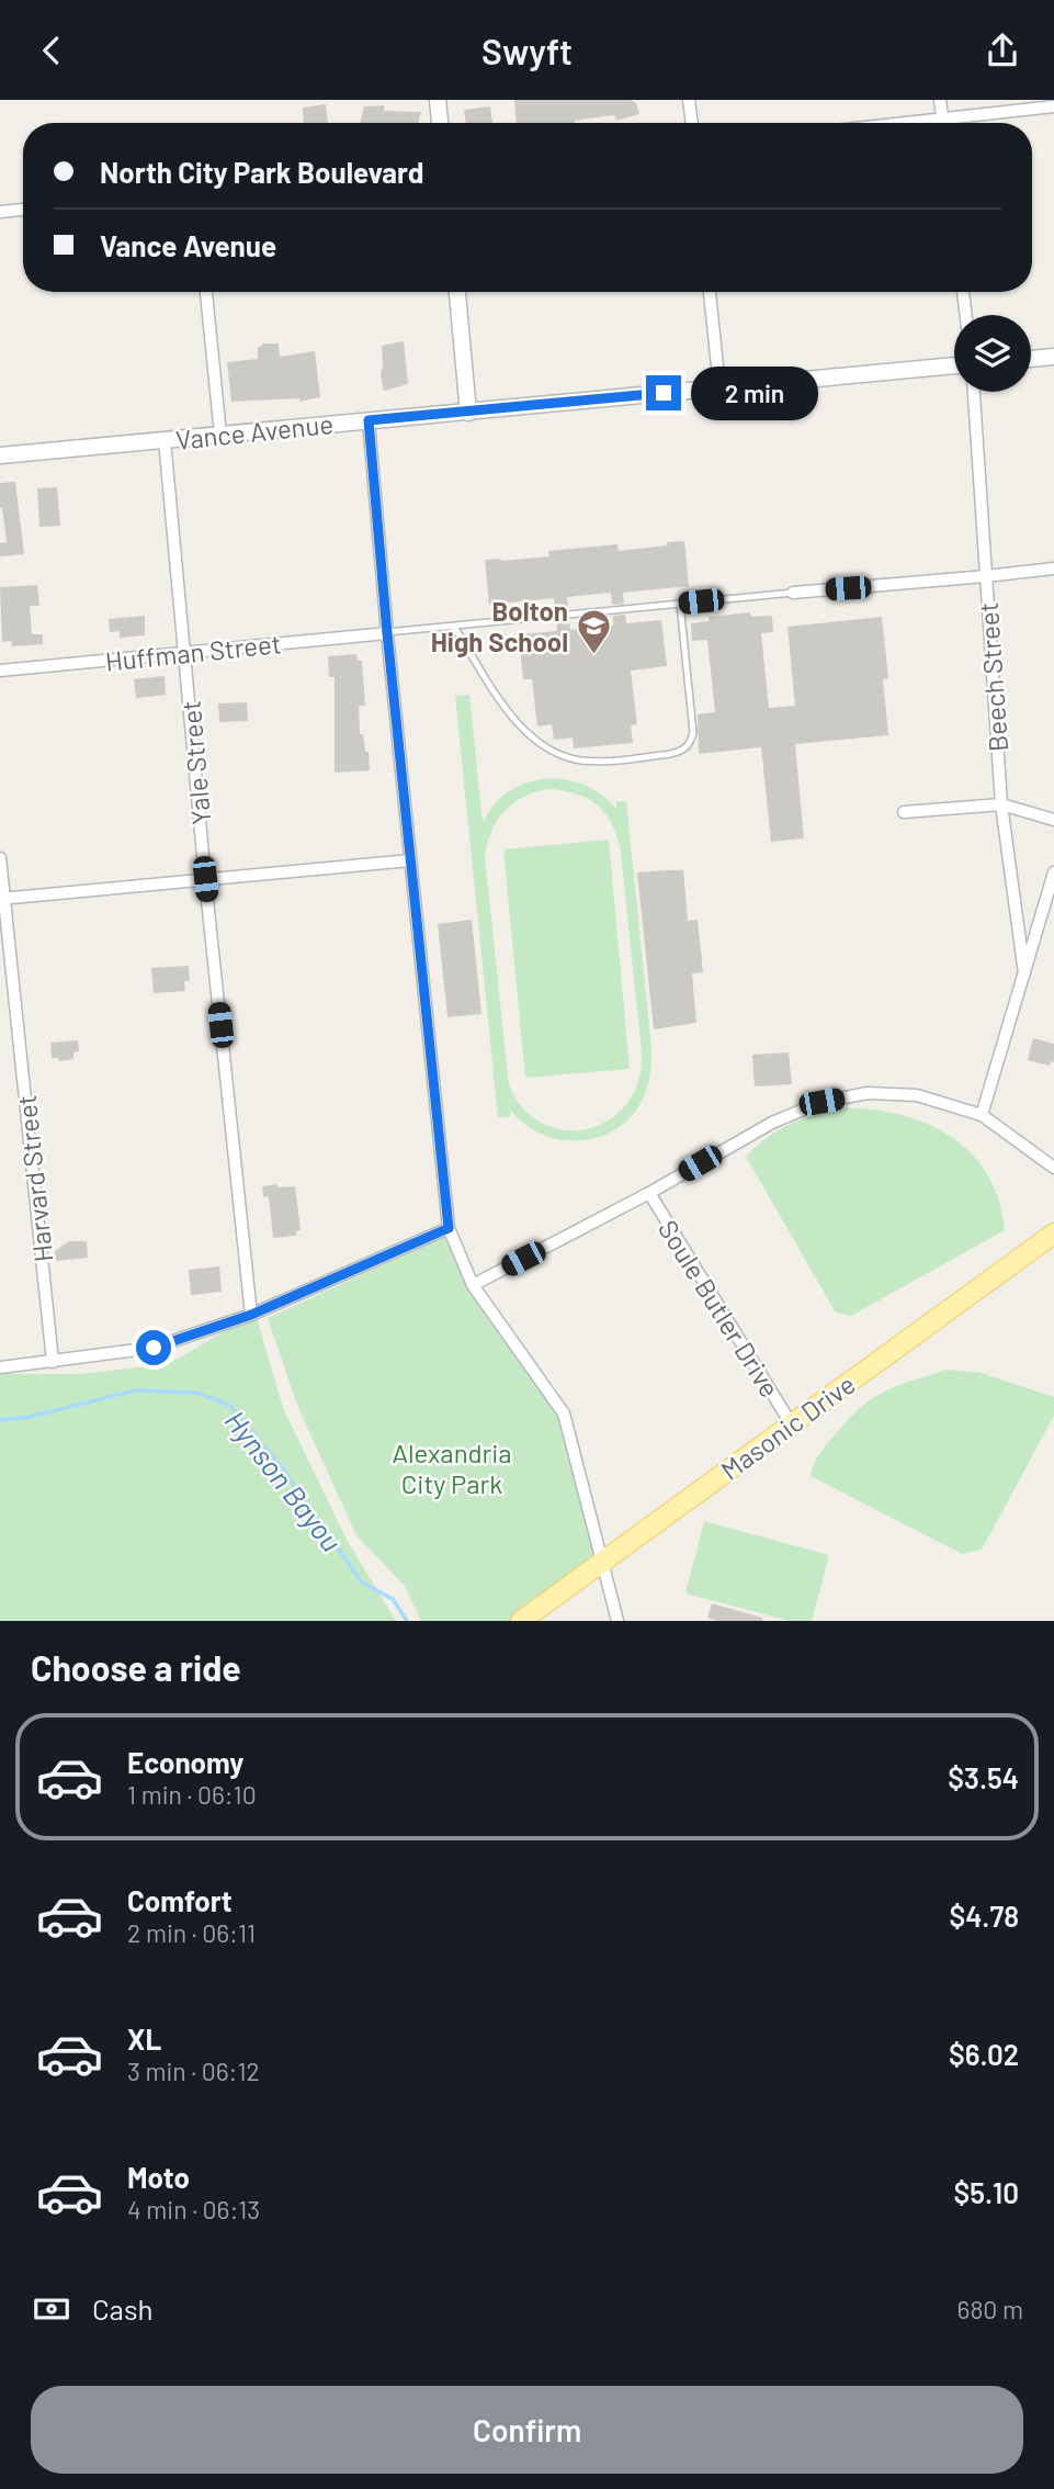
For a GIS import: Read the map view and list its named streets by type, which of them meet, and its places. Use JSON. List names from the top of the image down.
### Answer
{
  "streets": {
    "main road": ["Masonic Drive"],
    "street": [
      "Vance Avenue",
      "Huffman Street",
      "Beech Street",
      "Yale Street",
      "Harvard Street",
      "Soule Butler Drive"
    ]
  },
  "crossings": [
    ["Vance Avenue", "Yale Street"],
    ["Huffman Street", "Yale Street"],
    ["Soule Butler Drive", "Masonic Drive"]
  ],
  "water": ["Hynson Bayou"],
  "parks": ["Alexandria City Park"],
  "places": {
    "school or university": ["Bolton High School"]
  },
  "page": {
    "header": "Swyft",
    "banner": ["North City Park Boulevard", "Vance Avenue"],
    "bubble": "2 min",
    "heading": "Choose a ride",
    "list": [
      {
        "name": "Economy",
        "note": "1 min · 06:10",
        "value": "$3.54"
      },
      {
        "name": "Comfort",
        "note": "2 min · 06:11",
        "value": "$4.78"
      },
      {
        "name": "XL",
        "note": "3 min · 06:12",
        "value": "$6.02"
      },
      {
        "name": "Moto",
        "note": "4 min · 06:13",
        "value": "$5.10"
      }
    ],
    "pay": ["Cash", "680 m"],
    "buttons": "Confirm"
  }
}
